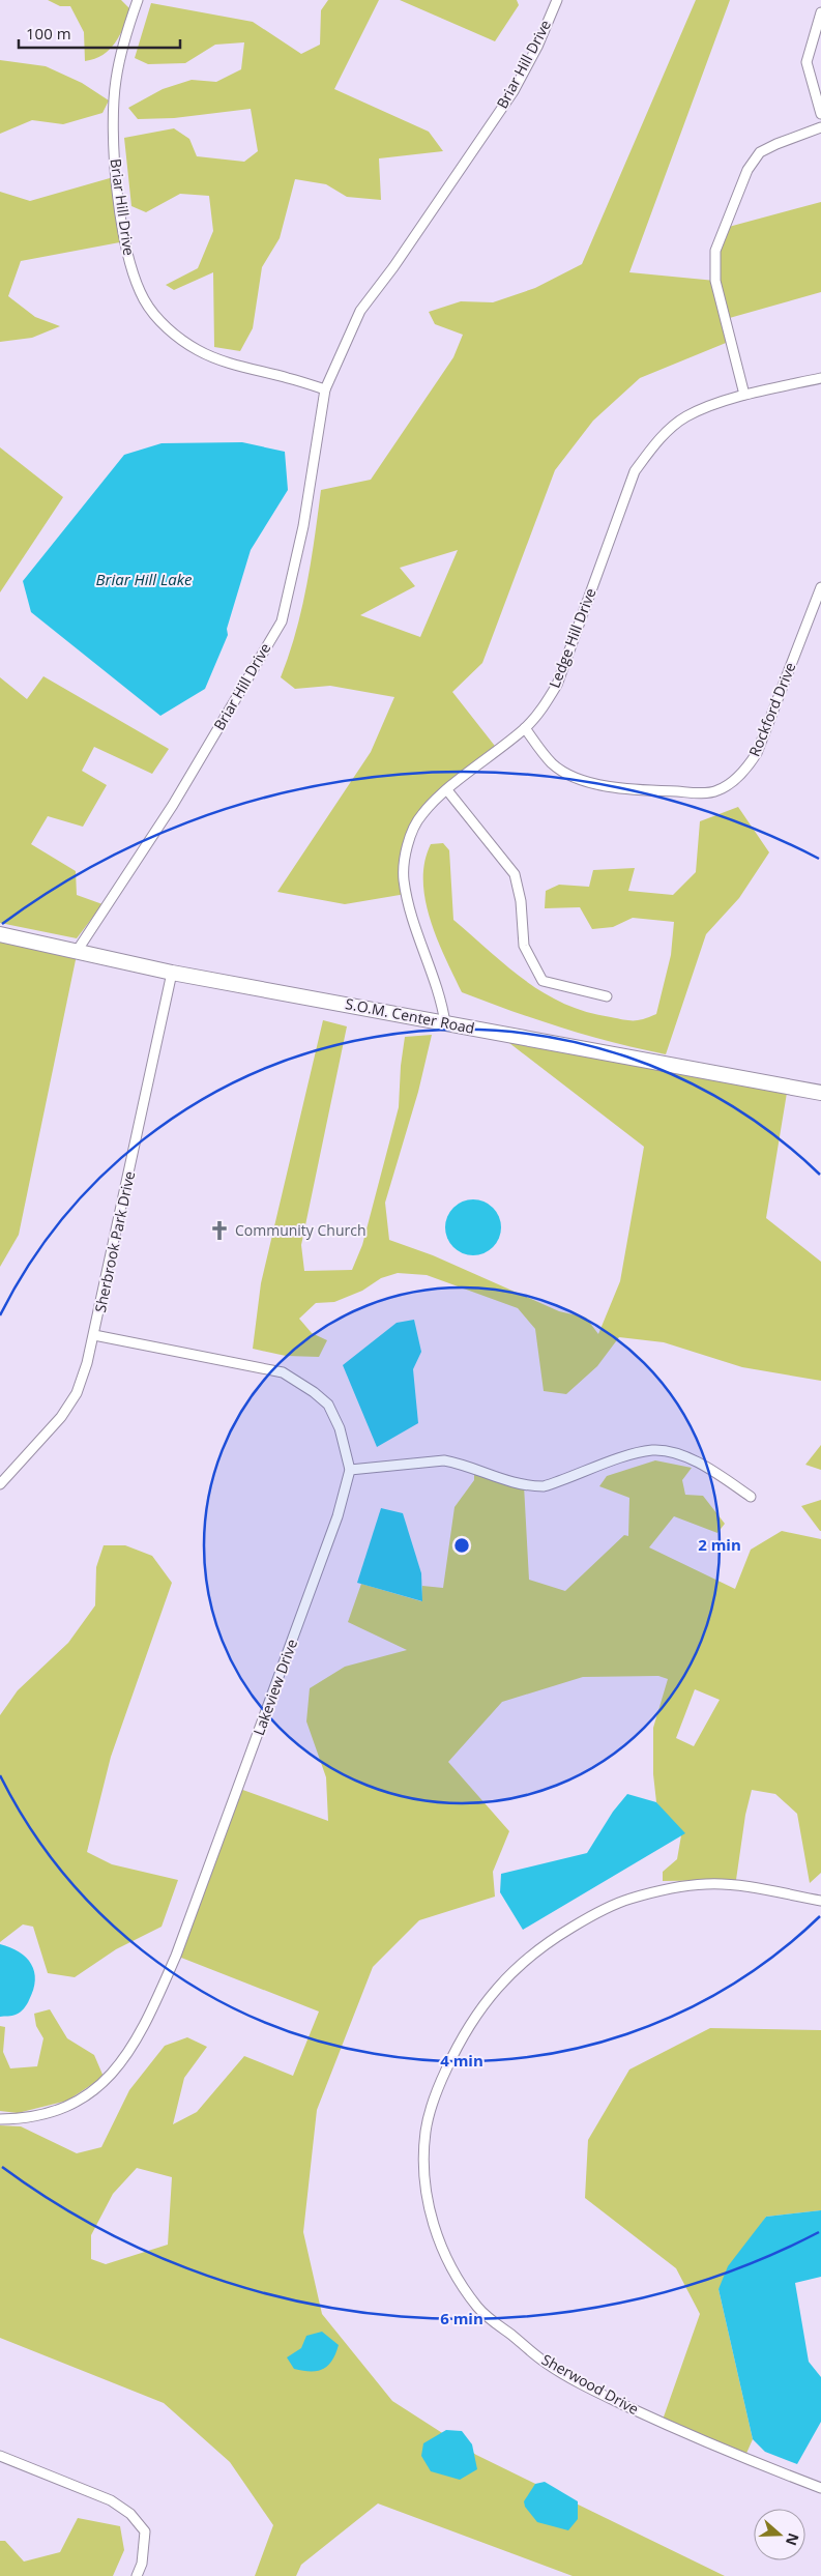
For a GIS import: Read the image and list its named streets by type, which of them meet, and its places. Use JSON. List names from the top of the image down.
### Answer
{
  "streets": {
    "main road": ["S.O.M. Center Road"],
    "street": [
      "Briar Hill Drive",
      "Ledge Hill Drive",
      "Rockford Drive",
      "Sherbrook Park Drive",
      "Lakeview Drive",
      "Sherwood Drive"
    ]
  },
  "crossings": [
    ["Briar Hill Drive", "S.O.M. Center Road"],
    ["Ledge Hill Drive", "Rockford Drive"],
    ["Ledge Hill Drive", "S.O.M. Center Road"],
    ["S.O.M. Center Road", "Sherbrook Park Drive"],
    ["Sherbrook Park Drive", "Lakeview Drive"]
  ],
  "water": ["Briar Hill Lake"],
  "places": {
    "church": ["Community Church"]
  },
  "scale_bar": "100 m",
  "north": "right",
  "rings": ["2 min", "4 min", "6 min"]
}
